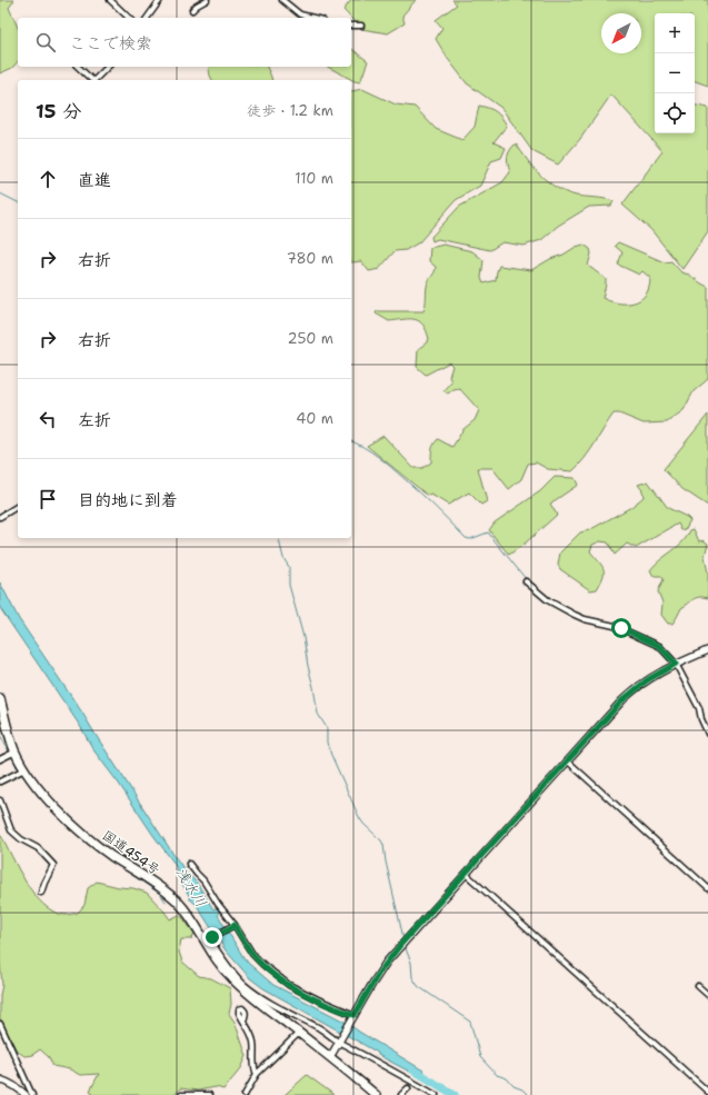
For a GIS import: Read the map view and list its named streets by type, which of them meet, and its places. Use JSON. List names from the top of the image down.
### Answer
{
  "streets": {
    "highway": ["国道454号"]
  },
  "water": ["浅水川"],
  "north": "bottom left",
  "page": {
    "map_buttons": ["+", "−"],
    "search": "ここで検索",
    "heading": ["15 分", "徒歩 · 1.2 km"],
    "list": [
      ["直進", "110 m"],
      ["右折", "780 m"],
      ["右折", "250 m"],
      ["左折", "40 m"],
      "目的地に到着"
    ]
  }
}
